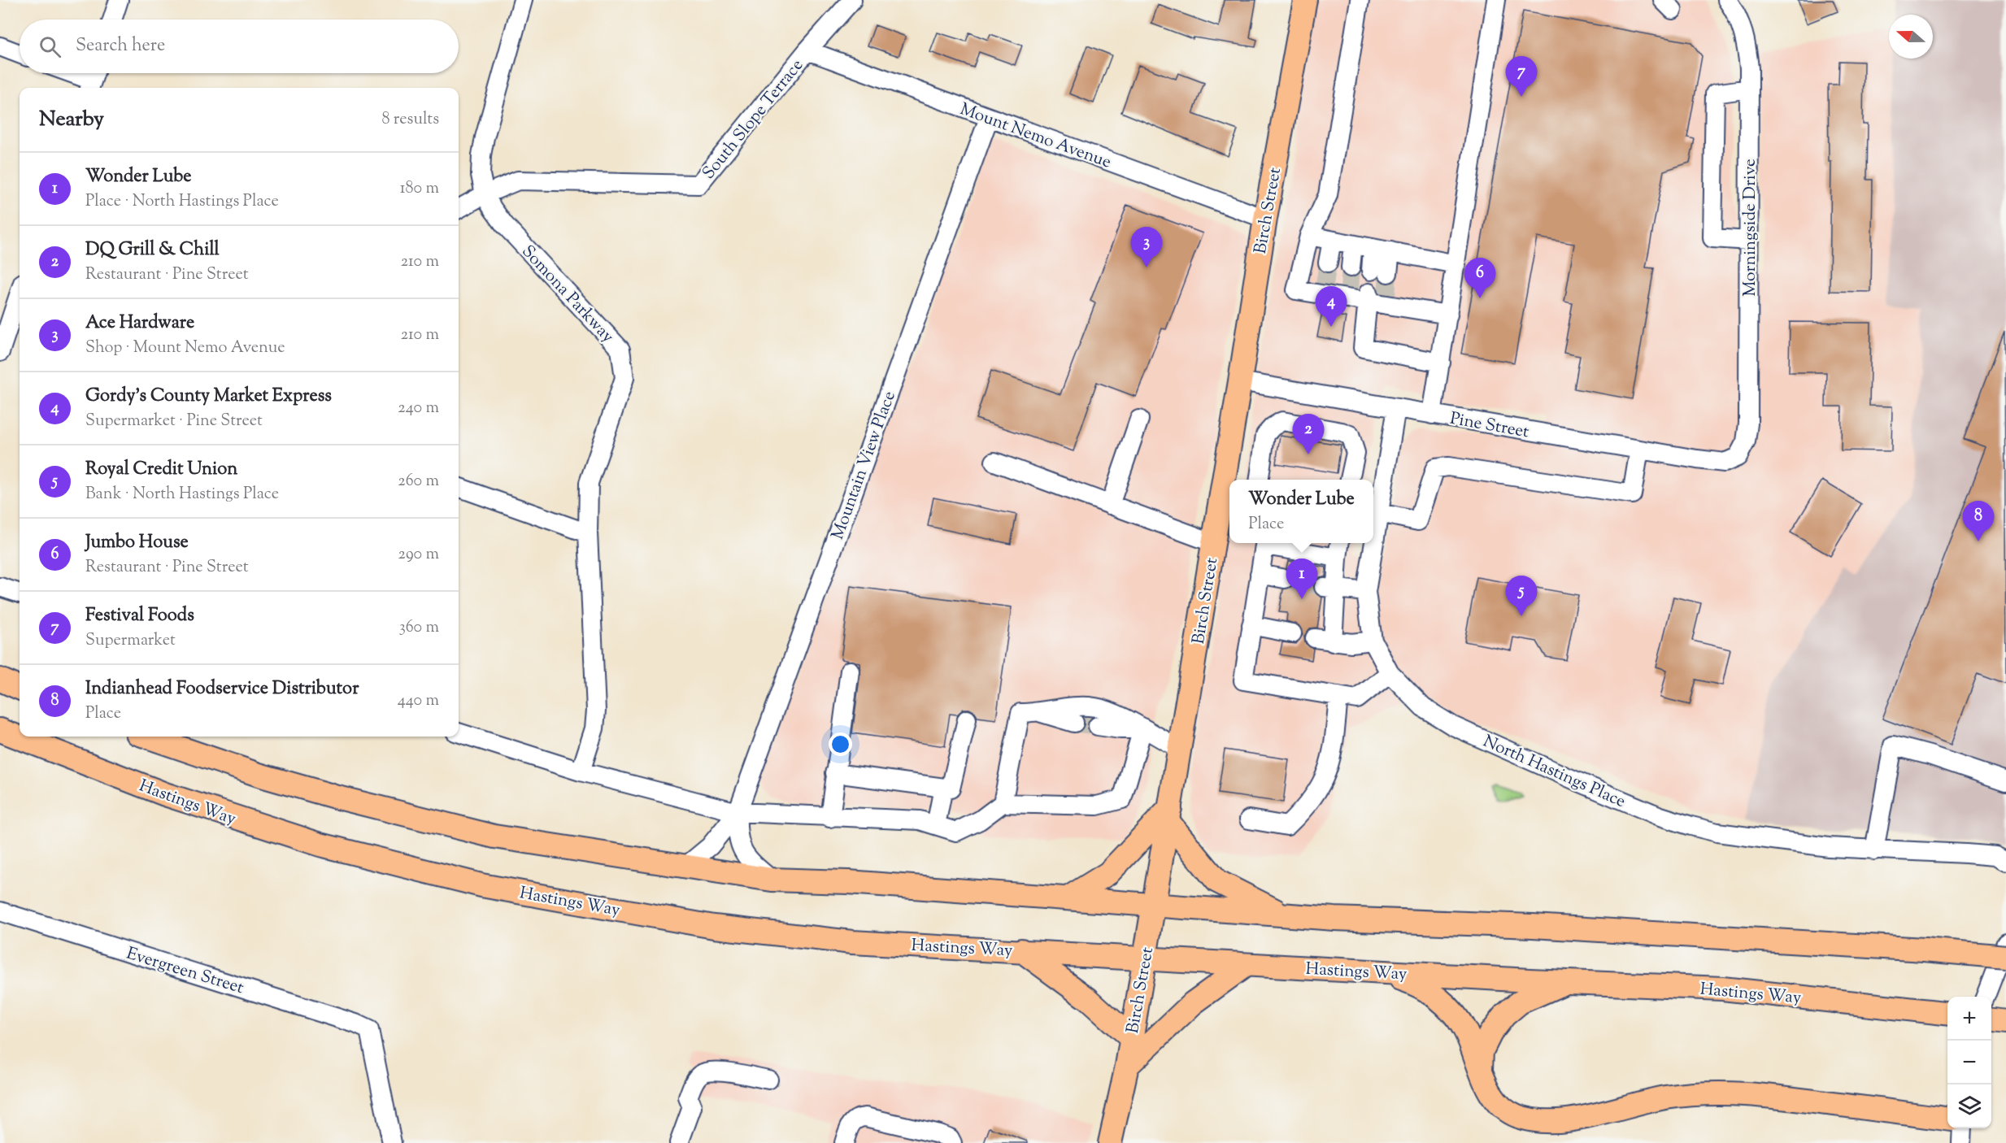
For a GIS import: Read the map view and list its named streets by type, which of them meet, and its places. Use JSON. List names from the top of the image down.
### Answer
{
  "streets": {
    "main road": ["Birch Street", "Hastings Way"],
    "street": [
      "South Slope Terrace",
      "Mount Nemo Avenue",
      "Morningside Drive",
      "Somona Parkway",
      "Pine Street",
      "Mountain View Place",
      "North Hastings Place",
      "Evergreen Street"
    ]
  },
  "crossings": [
    ["South Slope Terrace", "Mount Nemo Avenue"],
    ["South Slope Terrace", "Somona Parkway"],
    ["Mount Nemo Avenue", "Birch Street"],
    ["Mount Nemo Avenue", "Mountain View Place"],
    ["Birch Street", "Pine Street"],
    ["Birch Street", "Hastings Way"],
    ["Morningside Drive", "Pine Street"],
    ["Pine Street", "North Hastings Place"]
  ],
  "north": "left",
  "page": {
    "search": "Search here",
    "pins": [
      "7",
      "3",
      "6",
      "4",
      "2",
      "8",
      "1",
      "5"
    ],
    "heading": ["Nearby", "8 results"],
    "list": [
      {
        "mark": "1",
        "name": "Wonder Lube",
        "note": "Place · North Hastings Place",
        "value": "180 m"
      },
      {
        "mark": "2",
        "name": "DQ Grill & Chill",
        "note": "Restaurant · Pine Street",
        "value": "210 m"
      },
      {
        "mark": "3",
        "name": "Ace Hardware",
        "note": "Shop · Mount Nemo Avenue",
        "value": "210 m"
      },
      {
        "mark": "4",
        "name": "Gordy's County Market Express",
        "note": "Supermarket · Pine Street",
        "value": "240 m"
      },
      {
        "mark": "5",
        "name": "Royal Credit Union",
        "note": "Bank · North Hastings Place",
        "value": "260 m"
      },
      {
        "mark": "6",
        "name": "Jumbo House",
        "note": "Restaurant · Pine Street",
        "value": "290 m"
      },
      {
        "mark": "7",
        "name": "Festival Foods",
        "note": "Supermarket",
        "value": "360 m"
      },
      {
        "mark": "8",
        "name": "Indianhead Foodservice Distributor",
        "note": "Place",
        "value": "440 m"
      }
    ],
    "popup": ["Wonder Lube", "Place"],
    "map_buttons": ["+", "−"]
  }
}
